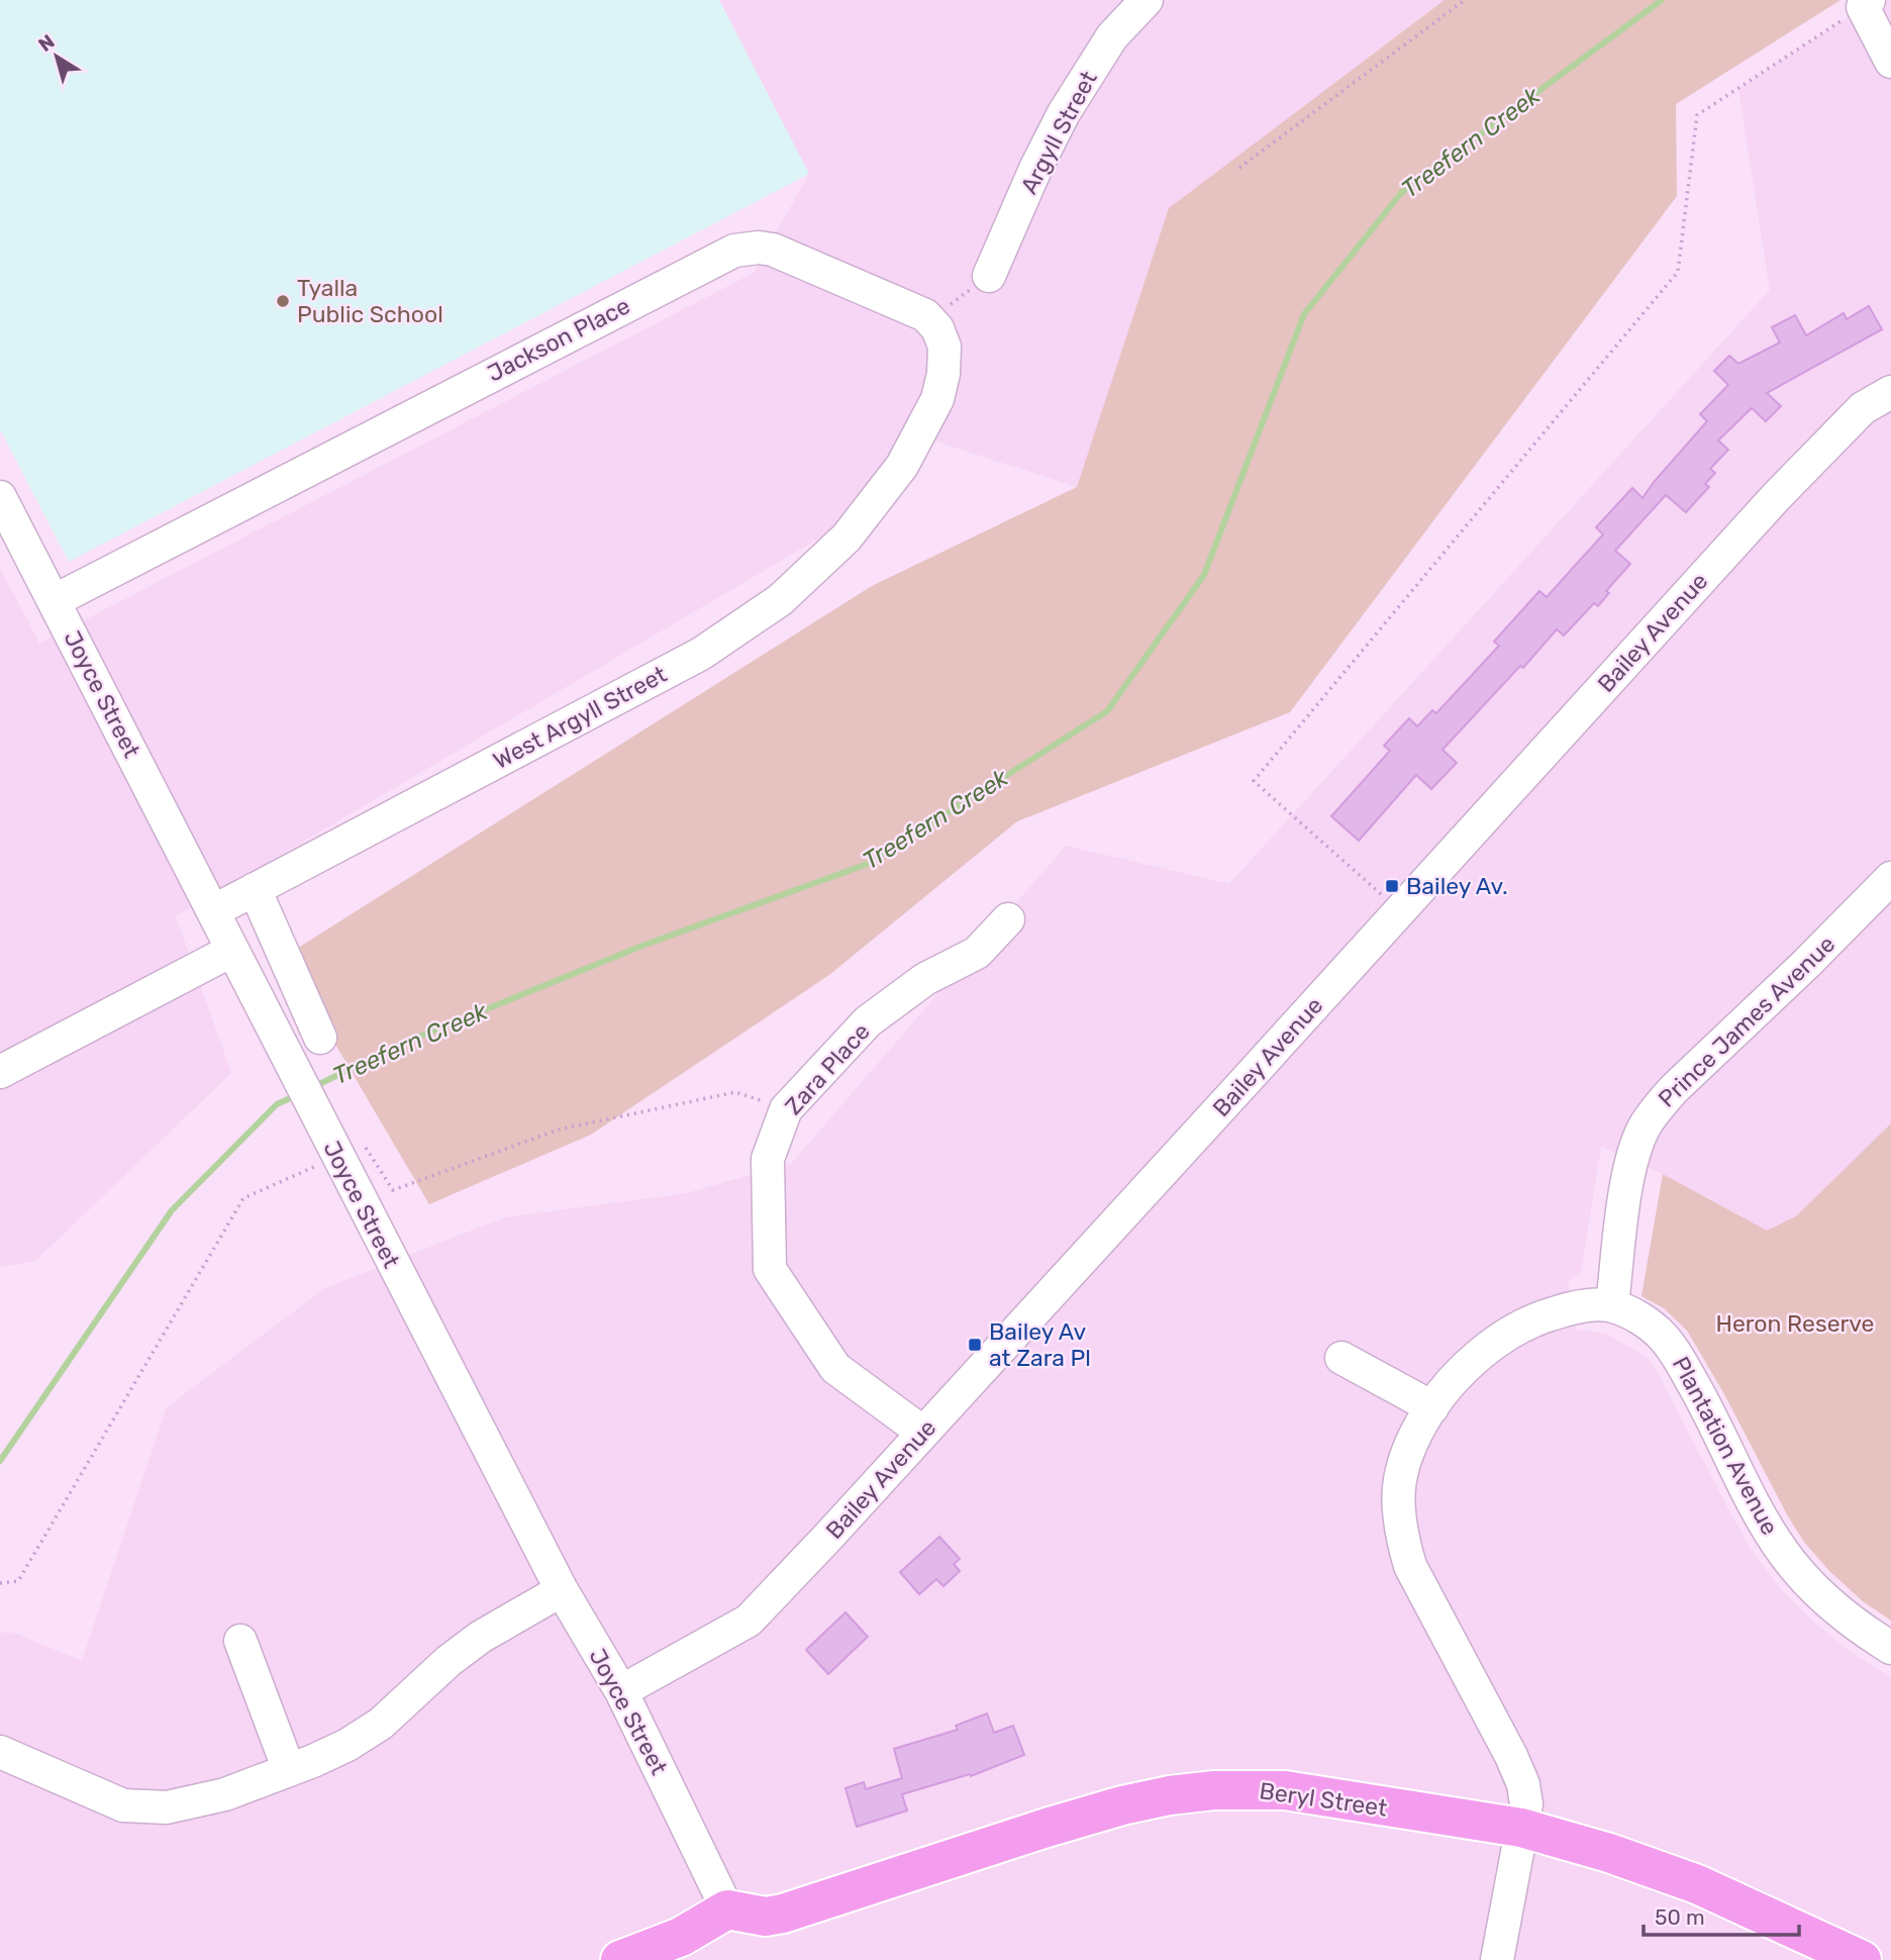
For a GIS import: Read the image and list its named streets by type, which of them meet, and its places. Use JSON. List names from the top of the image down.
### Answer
{
  "streets": {
    "main road": ["Beryl Street"],
    "street": [
      "Argyll Street",
      "Jackson Place",
      "Bailey Avenue",
      "Joyce Street",
      "West Argyll Street",
      "Prince James Avenue",
      "Zara Place",
      "Plantation Avenue"
    ]
  },
  "crossings": [
    ["Jackson Place", "Joyce Street"],
    ["Jackson Place", "West Argyll Street"],
    ["Bailey Avenue", "Joyce Street"],
    ["Bailey Avenue", "Zara Place"],
    ["Joyce Street", "West Argyll Street"],
    ["Joyce Street", "Beryl Street"],
    ["Prince James Avenue", "Plantation Avenue"]
  ],
  "water": ["Treefern Creek"],
  "parks": ["Heron Reserve"],
  "places": {
    "other": ["Tyalla Public School"],
    "transit": ["Bailey Av.", "Bailey Av at Zara Pl"]
  },
  "scale_bar": "50 m",
  "north": "top left"
}
